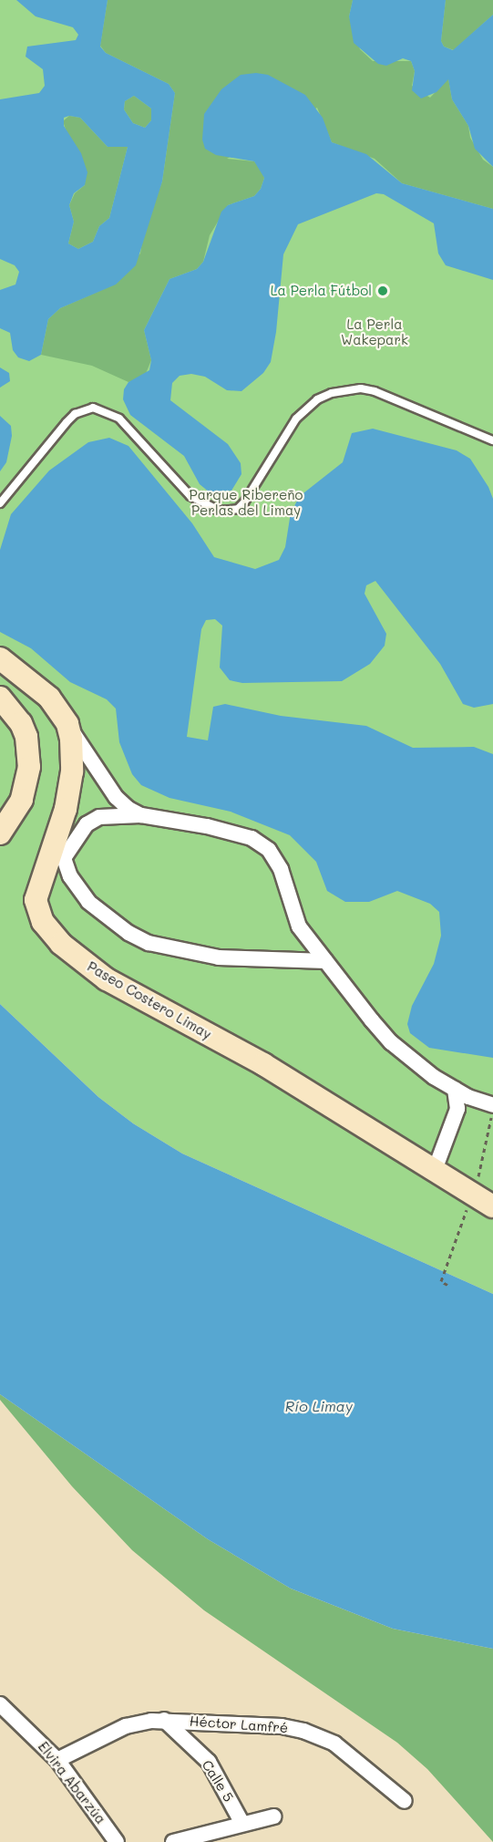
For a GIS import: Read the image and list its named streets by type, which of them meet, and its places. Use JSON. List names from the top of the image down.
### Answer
{
  "streets": {
    "street": [
      "Paseo Costero Limay",
      "Héctor Lamfré",
      "Calle 5",
      "Elvira Abarzúa"
    ]
  },
  "crossings": [
    ["Héctor Lamfré", "Calle 5"],
    ["Héctor Lamfré", "Elvira Abarzúa"]
  ],
  "water": ["Río Limay"],
  "parks": ["La Perla Wakepark", "Parque Ribereño Perlas del Limay"],
  "places": ["La Perla Fútbol"]
}
